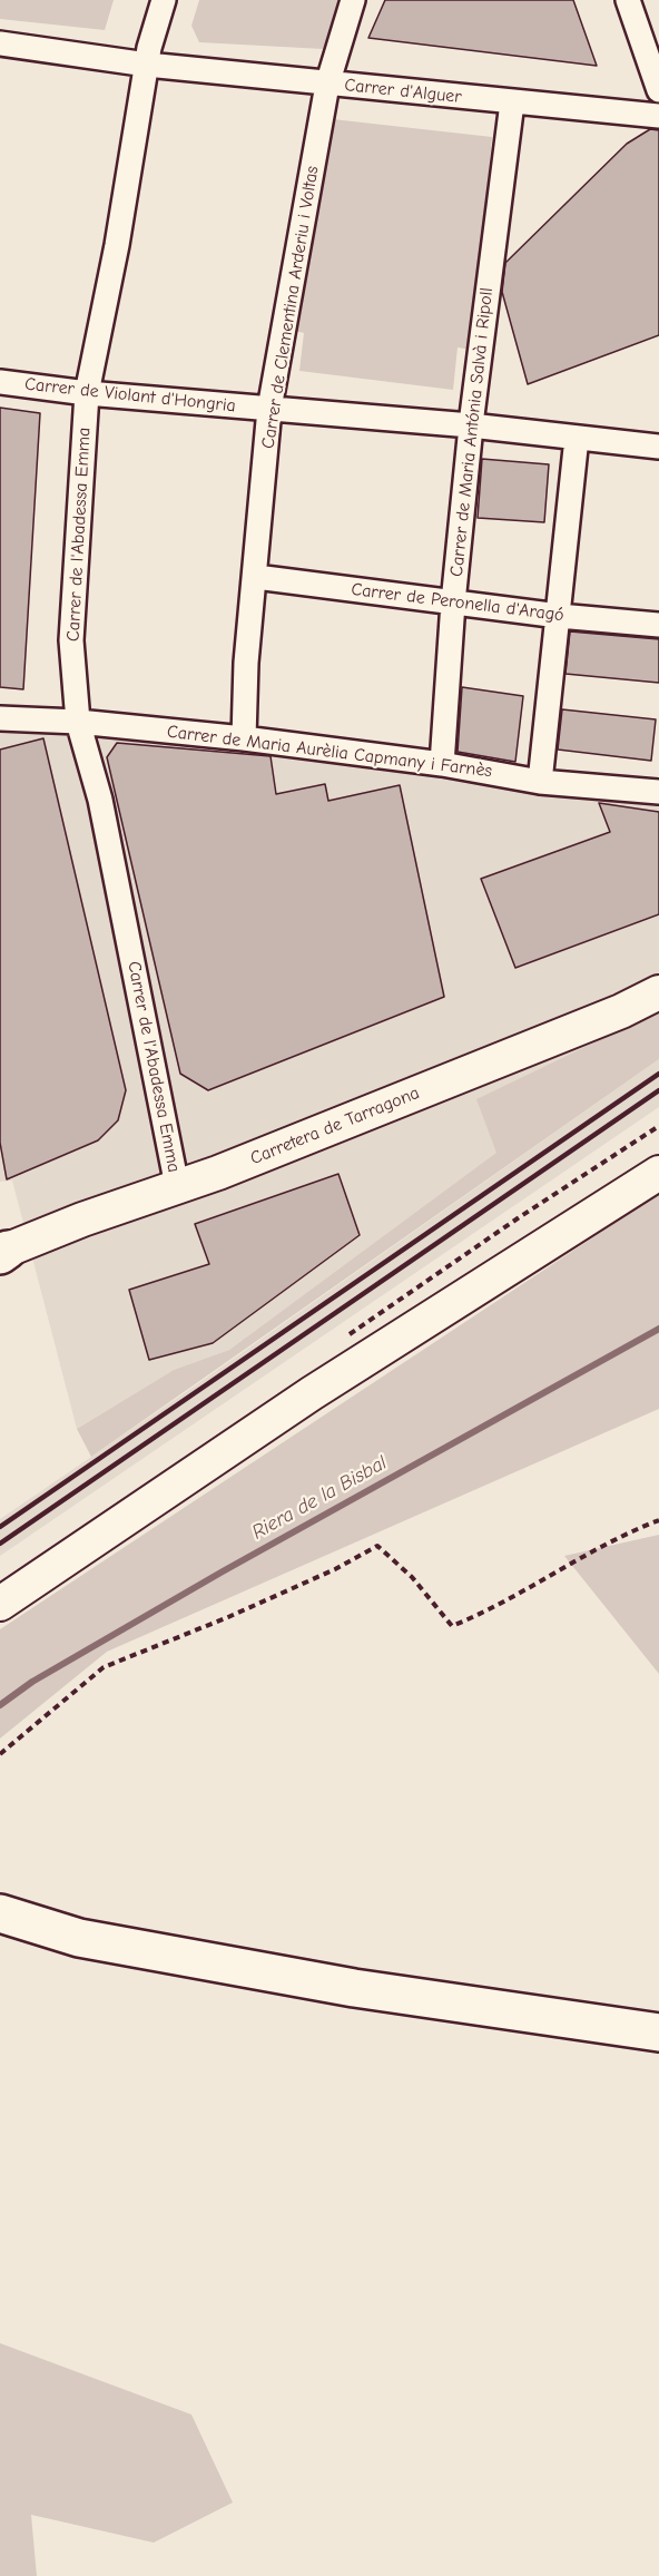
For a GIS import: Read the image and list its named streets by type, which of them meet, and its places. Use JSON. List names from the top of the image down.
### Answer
{
  "streets": {
    "street": [
      "Carrer d'Alguer",
      "Carrer de Clementina Arderiu i Voltas",
      "Carrer de Violant d'Hongria",
      "Carrer de Maria Antónia Salvà i Ripoll",
      "Carrer de l'Abadessa Emma",
      "Carrer de Peronella d'Aragó",
      "Carrer de Maria Aurèlia Capmany i Farnès",
      "Carretera de Tarragona"
    ]
  },
  "crossings": [
    ["Carrer d'Alguer", "Carrer de Clementina Arderiu i Voltas"],
    ["Carrer d'Alguer", "Carrer de Maria Antónia Salvà i Ripoll"],
    ["Carrer d'Alguer", "Carrer de l'Abadessa Emma"],
    ["Carrer de Clementina Arderiu i Voltas", "Carrer de Violant d'Hongria"],
    ["Carrer de Clementina Arderiu i Voltas", "Carrer de Peronella d'Aragó"],
    ["Carrer de Clementina Arderiu i Voltas", "Carrer de Maria Aurèlia Capmany i Farnès"],
    ["Carrer de Violant d'Hongria", "Carrer de Maria Antónia Salvà i Ripoll"],
    ["Carrer de Violant d'Hongria", "Carrer de l'Abadessa Emma"],
    ["Carrer de Maria Antónia Salvà i Ripoll", "Carrer de Peronella d'Aragó"],
    ["Carrer de Maria Antónia Salvà i Ripoll", "Carrer de Maria Aurèlia Capmany i Farnès"],
    ["Carrer de l'Abadessa Emma", "Carrer de Maria Aurèlia Capmany i Farnès"],
    ["Carrer de l'Abadessa Emma", "Carretera de Tarragona"]
  ],
  "water": ["Riera de la Bisbal"]
}
